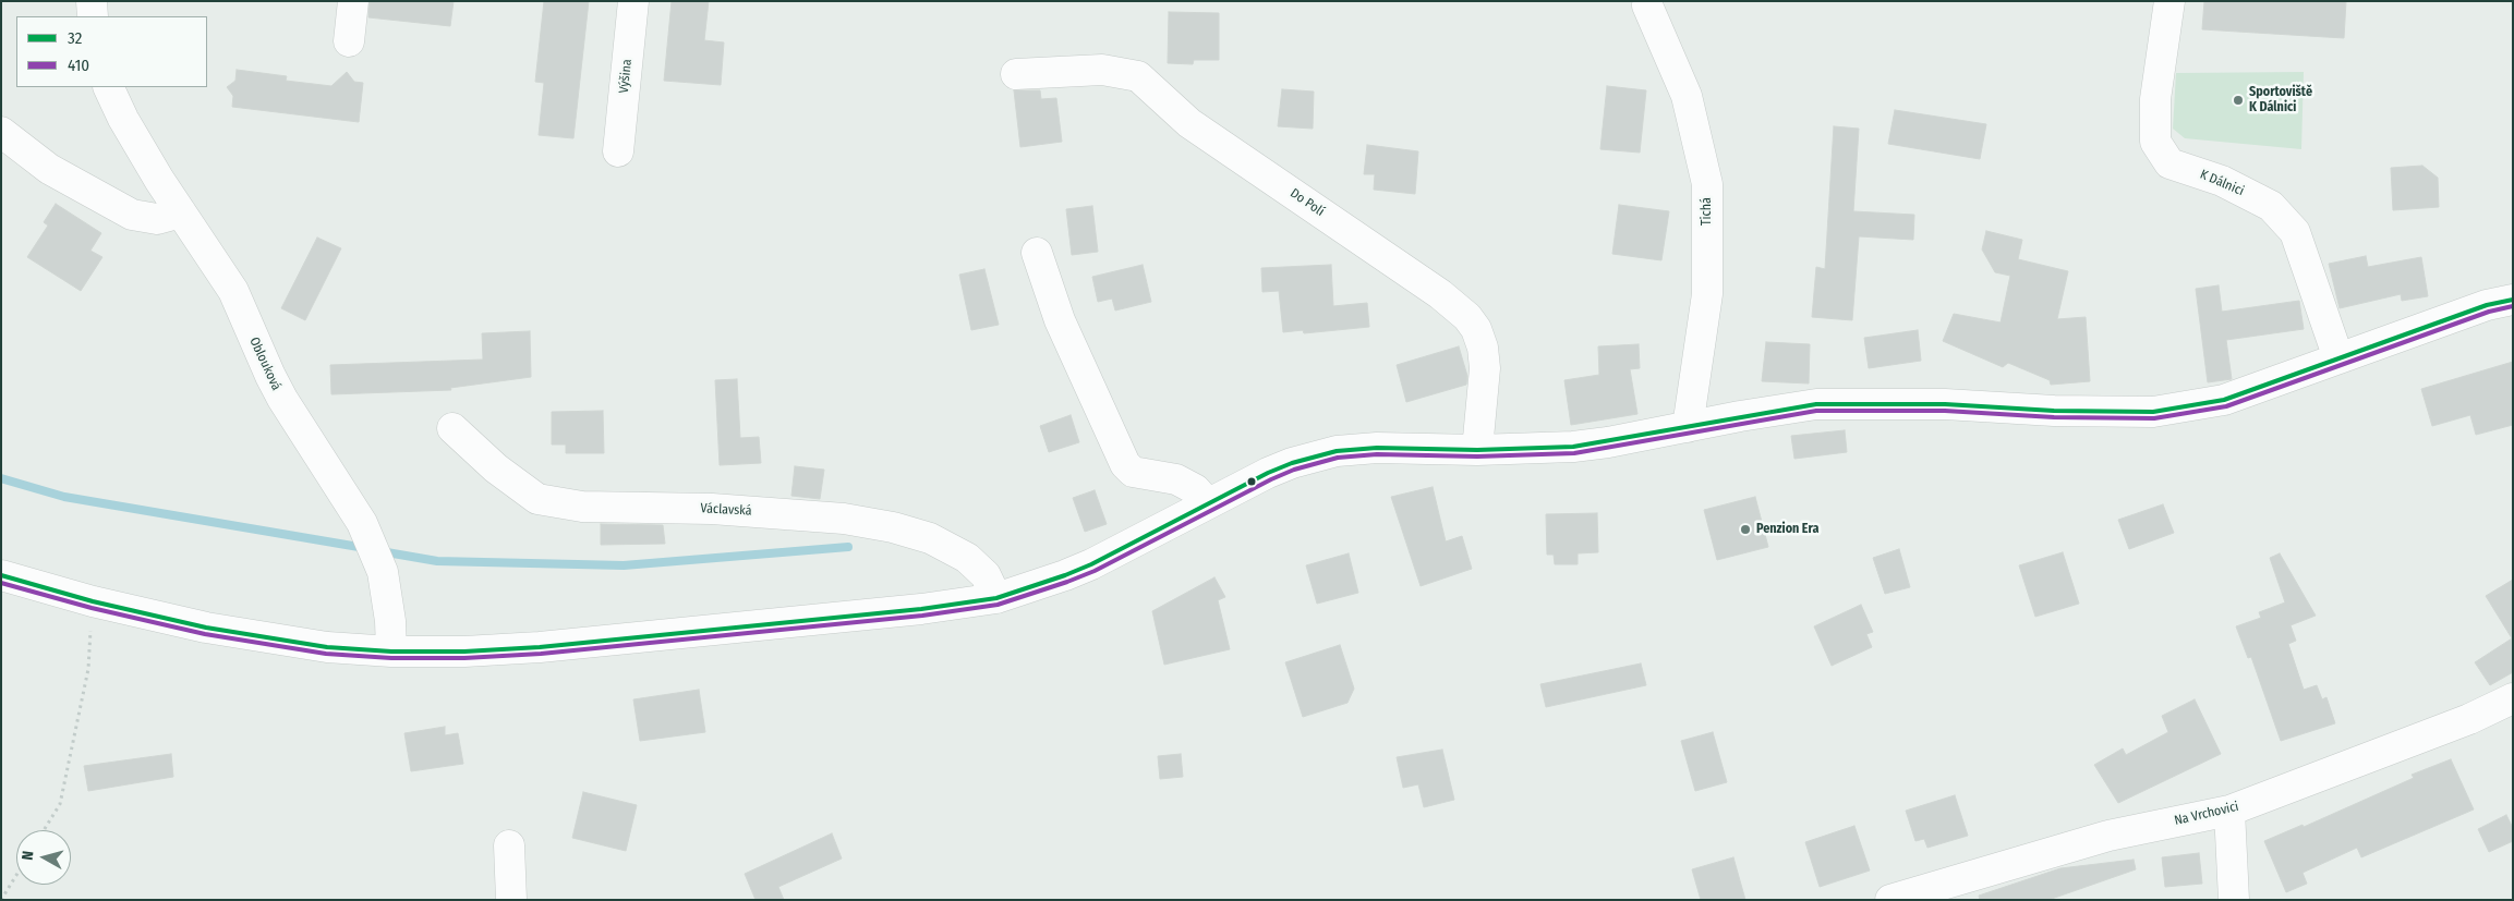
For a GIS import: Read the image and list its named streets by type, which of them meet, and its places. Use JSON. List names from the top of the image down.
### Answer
{
  "streets": {
    "street": [
      "Výšina",
      "K Dálnici",
      "Do Polí",
      "Tichá",
      "Oblouková",
      "Václavská",
      "Na Vrchovici"
    ]
  },
  "places": ["Sportoviště K Dálnici", "Penzion Era"],
  "lines": ["transit line 32", "transit line 410"],
  "legend": ["32", "410"],
  "north": "left"
}
